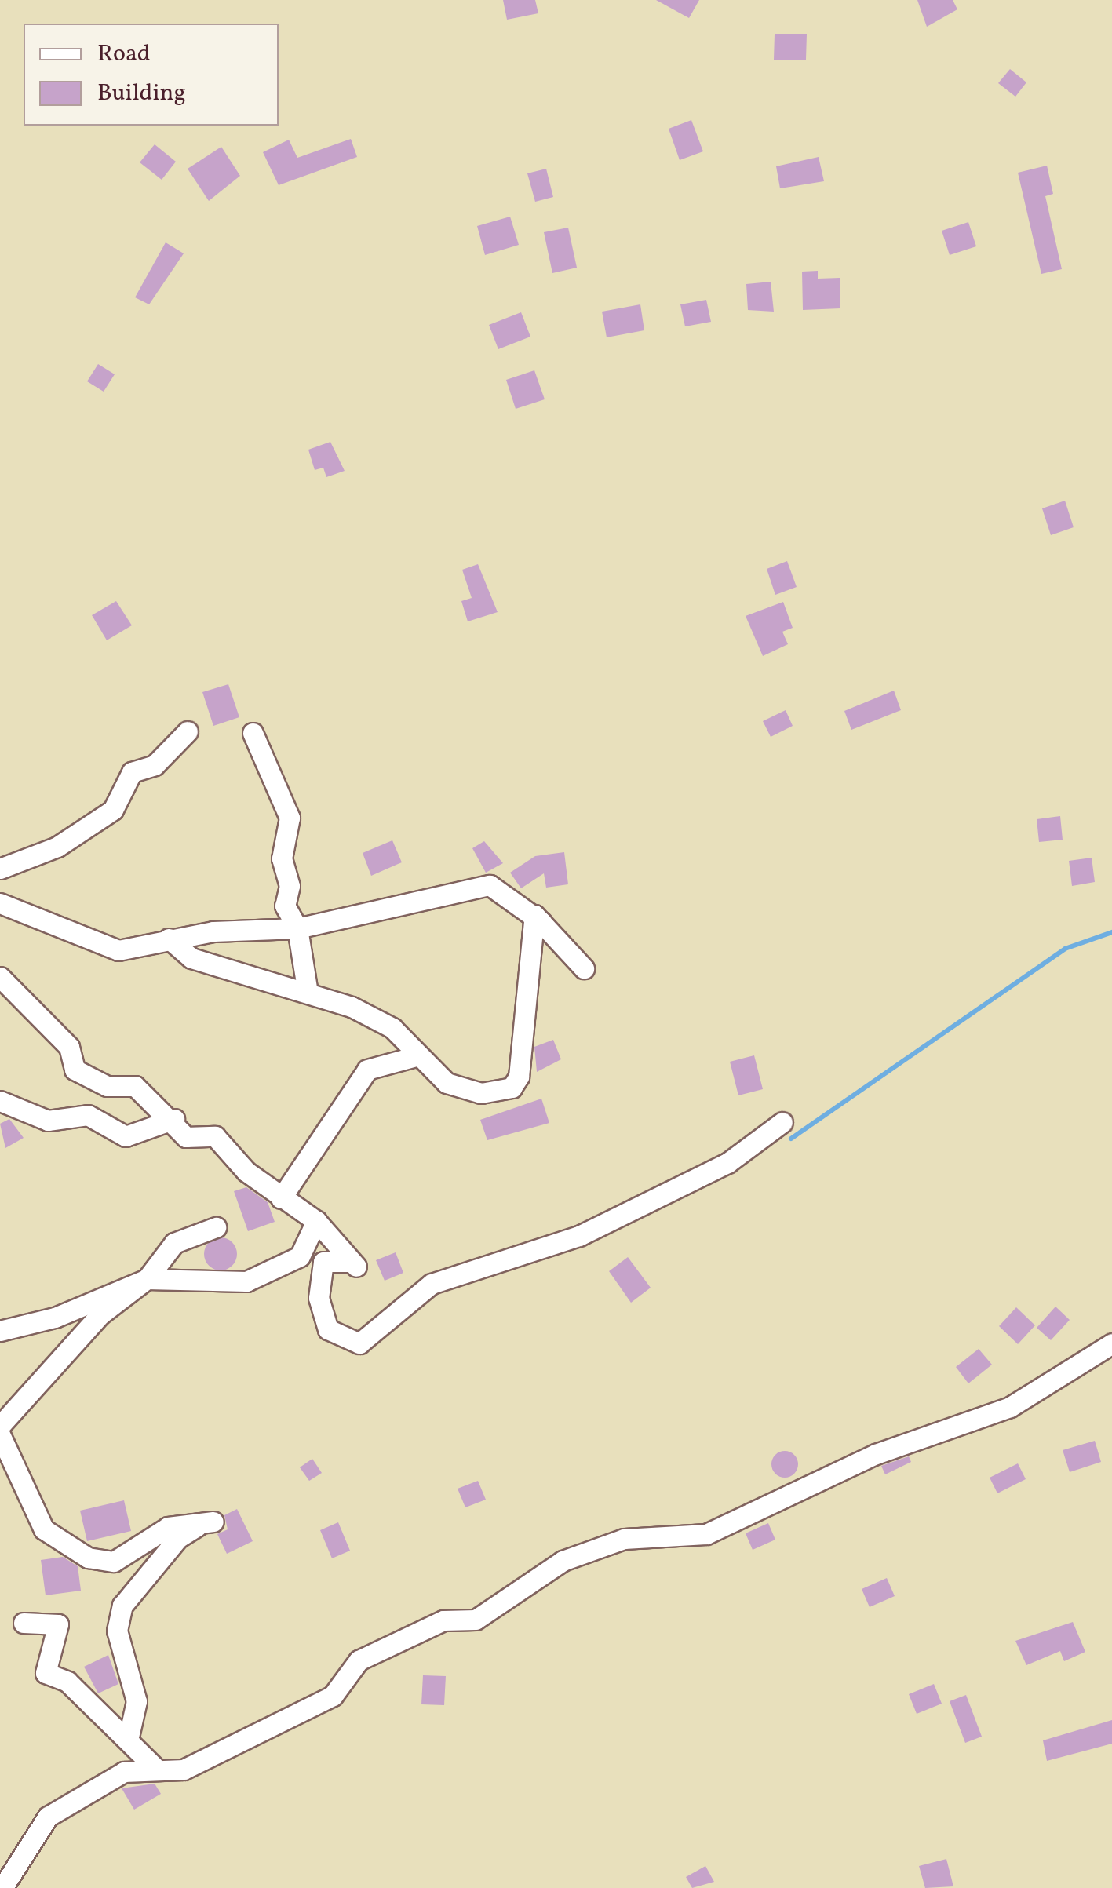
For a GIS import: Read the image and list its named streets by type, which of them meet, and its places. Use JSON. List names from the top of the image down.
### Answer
{
  "legend": ["Road", "Building"]
}
